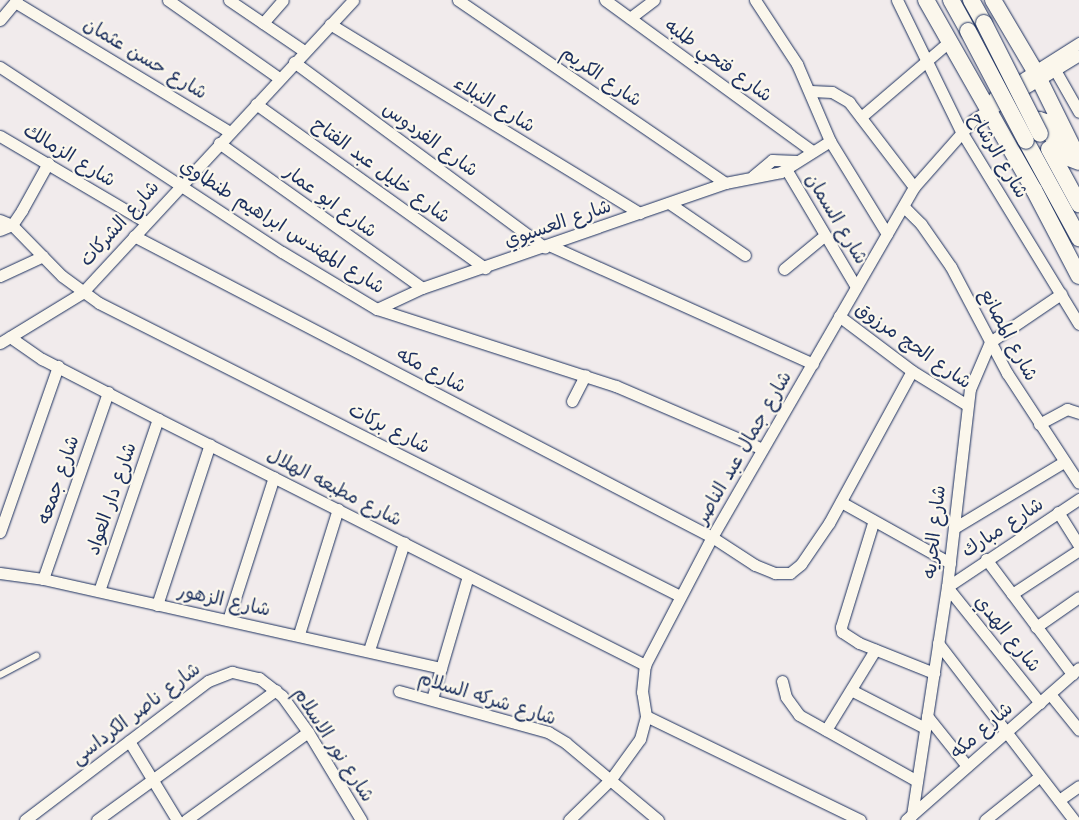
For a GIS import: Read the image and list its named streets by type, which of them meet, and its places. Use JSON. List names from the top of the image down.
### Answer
{
  "streets": {
    "street": [
      "شارع حسن عثمان",
      "شارع فتحي طلبه",
      "شارع الكريم",
      "شارع النبلاء",
      "شارع الفردوس",
      "شارع الزمالك",
      "شارع الرشاح",
      "شارع خليل عبد الفتاح",
      "شارع ابو عمار",
      "شارع السمان",
      "شارع الشركات",
      "شارع العسيوي",
      "شارع المهندس ابراهيم طنطاوي",
      "شارع المصانع",
      "شارع الحج مرزوق",
      "شارع مكه",
      "شارع بركات",
      "شارع جمال عبد الناصر",
      "شارع جمعه",
      "شارع مطبعه الهلال",
      "شارع دار العواد",
      "شارع مبارك",
      "شارع الحريه",
      "شارع الزهور",
      "شارع الهدي",
      "شارع شركه السلام",
      "شارع ناصر الكرداسى",
      "شارع نور الاسلام"
    ]
  },
  "crossings": [
    ["شارع حسن عثمان", "شارع الشركات"],
    ["شارع فتحي طلبه", "شارع العسيوي"],
    ["شارع الكريم", "شارع العسيوي"],
    ["شارع النبلاء", "شارع الشركات"],
    ["شارع النبلاء", "شارع العسيوي"],
    ["شارع الفردوس", "شارع الشركات"],
    ["شارع الفردوس", "شارع العسيوي"],
    ["شارع الفردوس", "شارع جمال عبد الناصر"],
    ["شارع الزمالك", "شارع الشركات"],
    ["شارع الرشاح", "شارع جمال عبد الناصر"],
    ["شارع الرشاح", "شارع الحريه"],
    ["شارع خليل عبد الفتاح", "شارع الشركات"],
    ["شارع خليل عبد الفتاح", "شارع العسيوي"],
    ["شارع ابو عمار", "شارع الشركات"],
    ["شارع ابو عمار", "شارع العسيوي"],
    ["شارع السمان", "شارع العسيوي"],
    ["شارع السمان", "شارع جمال عبد الناصر"],
    ["شارع الشركات", "شارع المهندس ابراهيم طنطاوي"],
    ["شارع الشركات", "شارع مكه"],
    ["شارع الشركات", "شارع بركات"],
    ["شارع الشركات", "شارع مطبعه الهلال"],
    ["شارع العسيوي", "شارع المهندس ابراهيم طنطاوي"],
    ["شارع المهندس ابراهيم طنطاوي", "شارع جمال عبد الناصر"],
    ["شارع المصانع", "شارع جمال عبد الناصر"],
    ["شارع المصانع", "شارع الحريه"],
    ["شارع الحج مرزوق", "شارع جمال عبد الناصر"],
    ["شارع الحج مرزوق", "شارع الحريه"],
    ["شارع مكه", "شارع جمال عبد الناصر"],
    ["شارع مكه", "شارع الحريه"],
    ["شارع مكه", "شارع الهدي"],
    ["شارع بركات", "شارع جمال عبد الناصر"],
    ["شارع جمال عبد الناصر", "شارع مطبعه الهلال"],
    ["شارع جمال عبد الناصر", "شارع شركه السلام"],
    ["شارع جمعه", "شارع مطبعه الهلال"],
    ["شارع جمعه", "شارع الزهور"],
    ["شارع مطبعه الهلال", "شارع دار العواد"],
    ["شارع دار العواد", "شارع الزهور"],
    ["شارع مبارك", "شارع الحريه"],
    ["شارع مبارك", "شارع الهدي"],
    ["شارع الحريه", "شارع الهدي"],
    ["شارع ناصر الكرداسى", "شارع نور الاسلام"]
  ]
}
